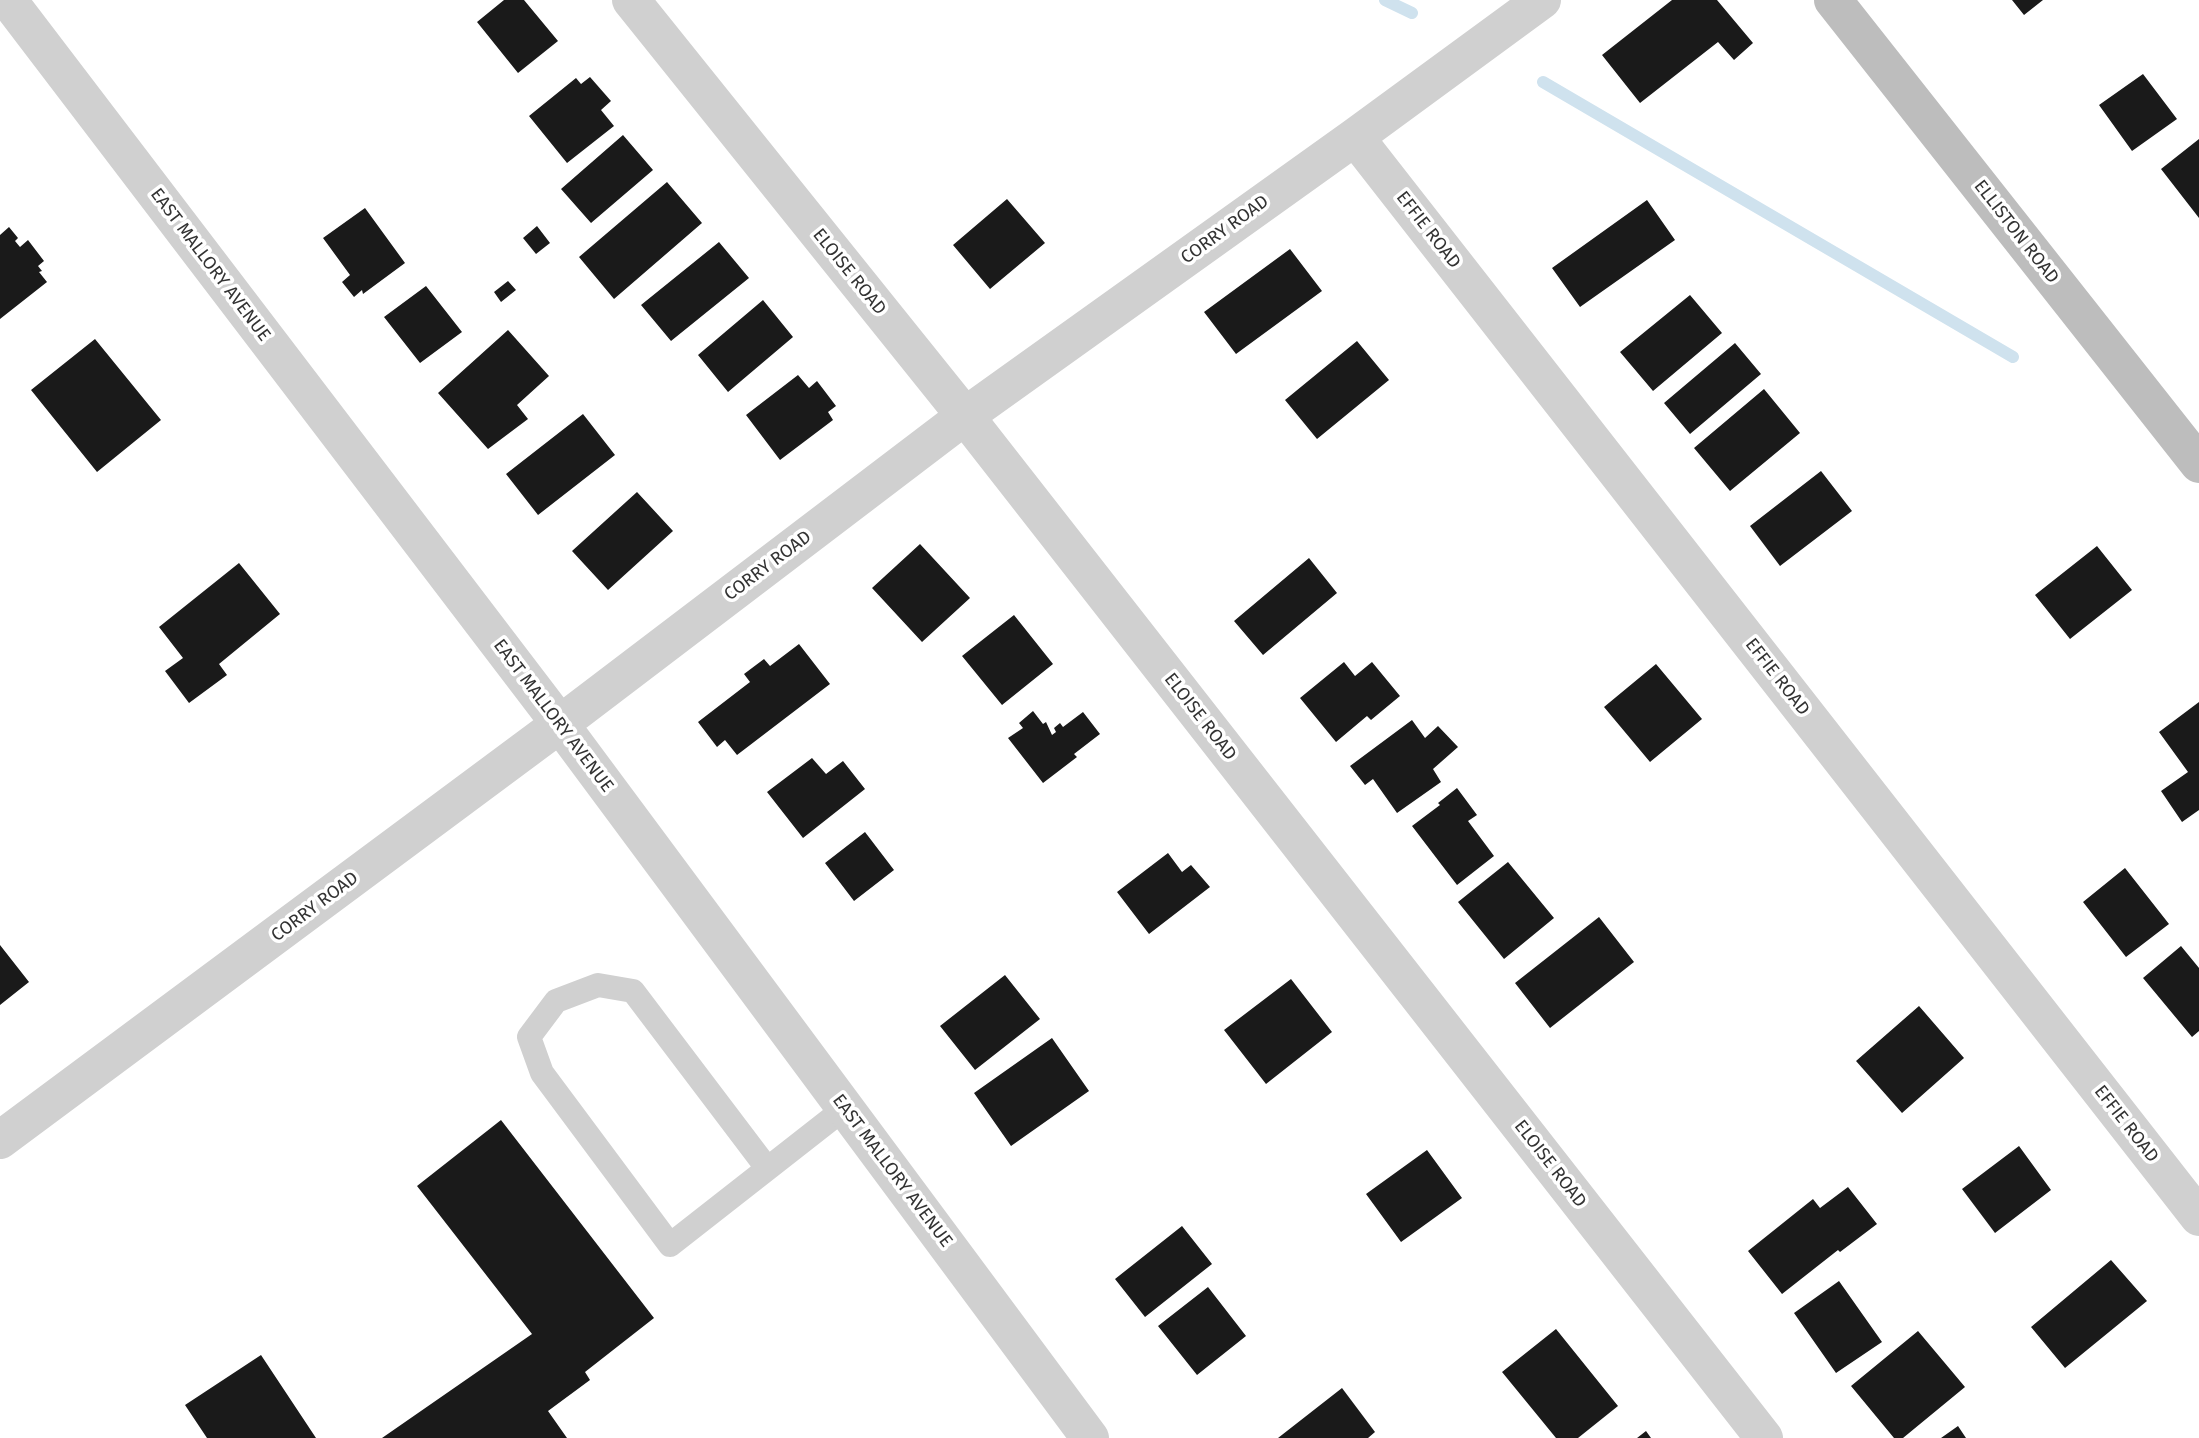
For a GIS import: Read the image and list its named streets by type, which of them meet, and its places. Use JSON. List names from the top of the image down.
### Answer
{
  "streets": {
    "main road": ["ELLISTON ROAD"],
    "street": [
      "CORRY ROAD",
      "EFFIE ROAD",
      "EAST MALLORY AVENUE",
      "ELOISE ROAD"
    ]
  },
  "crossings": [
    ["CORRY ROAD", "EFFIE ROAD"],
    ["CORRY ROAD", "EAST MALLORY AVENUE"],
    ["CORRY ROAD", "ELOISE ROAD"]
  ]
}
